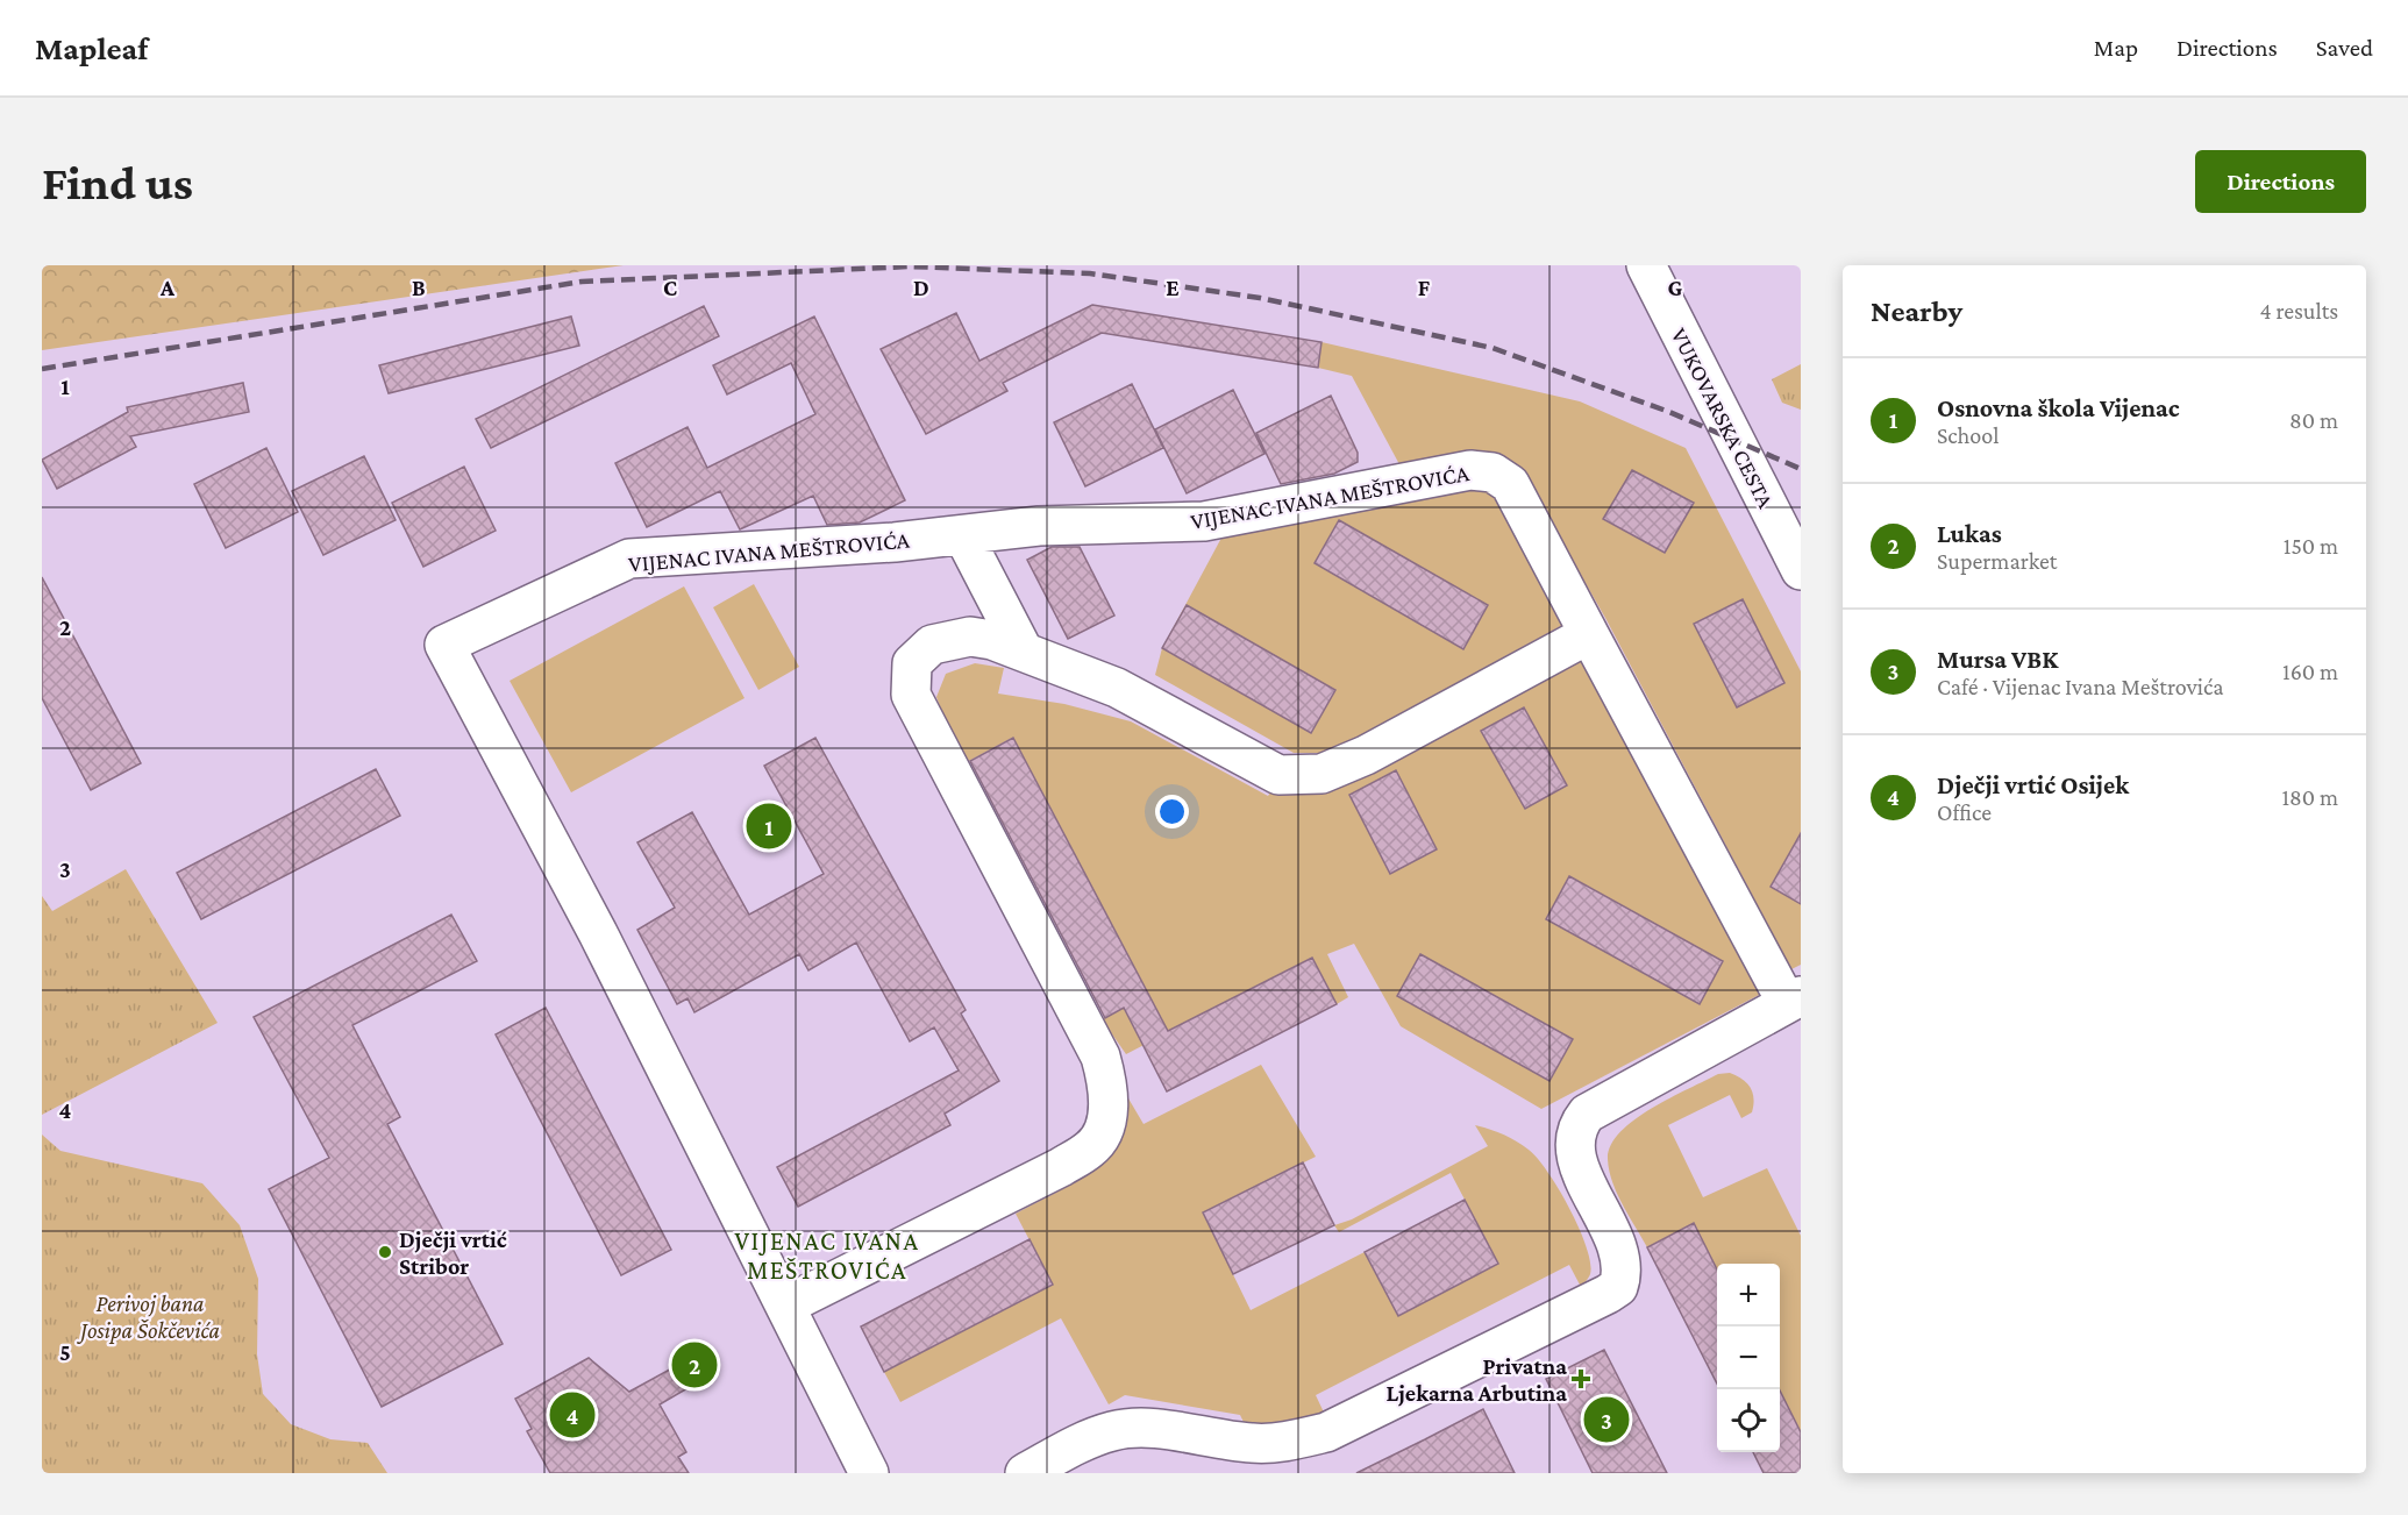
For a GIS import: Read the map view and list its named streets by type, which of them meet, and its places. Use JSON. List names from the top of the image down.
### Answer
{
  "streets": {
    "street": ["VUKOVARSKA CESTA", "VIJENAC IVANA MEŠTROVIĆA"]
  },
  "districts": ["VIJENAC IVANA MEŠTROVIĆA"],
  "parks": ["Perivoj bana Josipa Šokčevića"],
  "places": {
    "other": ["Dječji vrtić Stribor"],
    "health": ["Privatna Ljekarna Arbutina"]
  },
  "page": {
    "header": "Mapleaf",
    "nav": ["Map", "Directions", "Saved"],
    "buttons": "Directions",
    "title": "Find us",
    "heading": ["Nearby", "4 results"],
    "list": [
      {
        "mark": "1",
        "name": "Osnovna škola Vijenac",
        "note": "School",
        "value": "80 m"
      },
      {
        "mark": "2",
        "name": "Lukas",
        "note": "Supermarket",
        "value": "150 m"
      },
      {
        "mark": "3",
        "name": "Mursa VBK",
        "note": "Café · Vijenac Ivana Meštrovića",
        "value": "160 m"
      },
      {
        "mark": "4",
        "name": "Dječji vrtić Osijek",
        "note": "Office",
        "value": "180 m"
      }
    ],
    "pins": [
      "1",
      "2",
      "4",
      "3"
    ],
    "map_buttons": ["+", "−"]
  },
  "grid": {
    "columns": [
      "A",
      "B",
      "C",
      "D",
      "E",
      "F",
      "G"
    ],
    "rows": [
      "1",
      "2",
      "3",
      "4",
      "5"
    ]
  }
}
